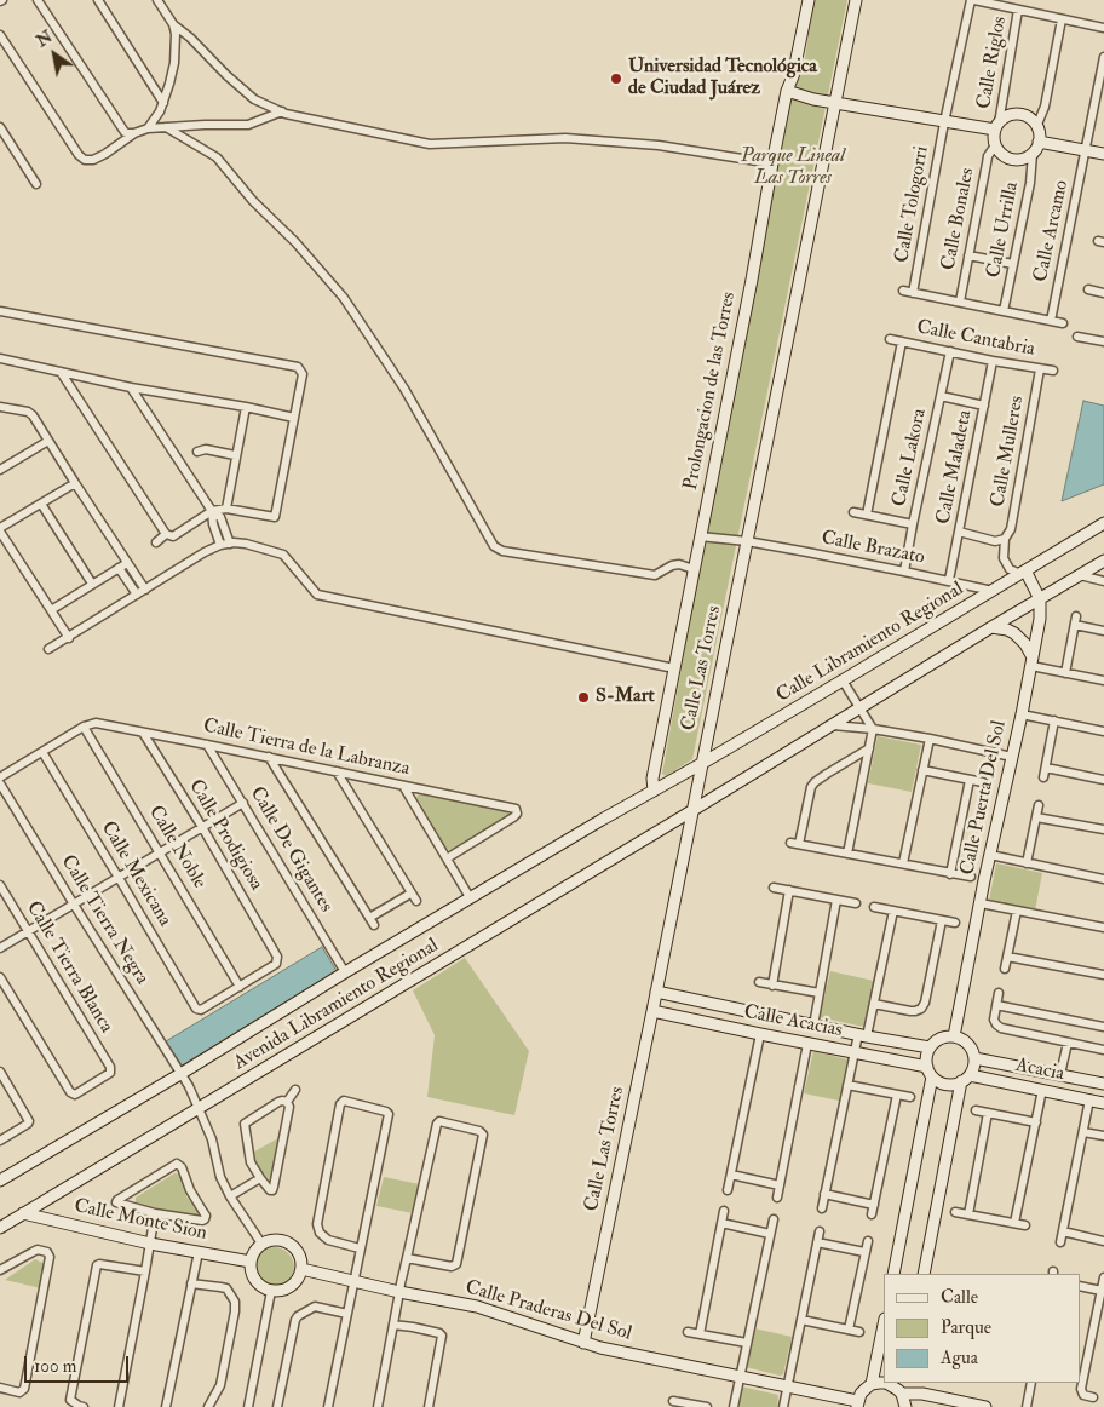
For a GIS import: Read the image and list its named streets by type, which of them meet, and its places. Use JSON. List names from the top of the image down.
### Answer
{
  "streets": {
    "street": [
      "Calle Riglos",
      "Calle Tologorri",
      "Calle Bonales",
      "Calle Urrilla",
      "Calle Arcamo",
      "Calle Cantabria",
      "Prolongacion de las Torres",
      "Calle Mulleres",
      "Calle Lakora",
      "Calle Maladeta",
      "Calle Brazato",
      "Calle Libramiento Regional",
      "Calle Las Torres",
      "Calle Tierra de la Labranza",
      "Calle Puerta Del Sol",
      "Calle Prodigiosa",
      "Calle Noble",
      "Calle De Gigantes",
      "Calle Mexicana",
      "Calle Tierra Negra",
      "Calle Tierra Blanca",
      "Avenida Libramiento Regional",
      "Calle Acacias",
      "Acacia",
      "Calle Monte Sion",
      "Calle Praderas Del Sol"
    ]
  },
  "crossings": [
    ["Calle Riglos", "Calle Bonales"],
    ["Calle Riglos", "Calle Urrilla"],
    ["Calle Bonales", "Calle Urrilla"],
    ["Calle Cantabria", "Calle Mulleres"],
    ["Calle Cantabria", "Calle Lakora"],
    ["Calle Cantabria", "Calle Maladeta"],
    ["Prolongacion de las Torres", "Calle Brazato"],
    ["Prolongacion de las Torres", "Calle Libramiento Regional"],
    ["Prolongacion de las Torres", "Avenida Libramiento Regional"],
    ["Calle Lakora", "Calle Brazato"],
    ["Calle Maladeta", "Calle Brazato"],
    ["Calle Brazato", "Calle Libramiento Regional"],
    ["Calle Brazato", "Calle Las Torres"],
    ["Calle Libramiento Regional", "Calle Las Torres"],
    ["Calle Libramiento Regional", "Avenida Libramiento Regional"],
    ["Calle Las Torres", "Avenida Libramiento Regional"],
    ["Calle Las Torres", "Calle Acacias"],
    ["Calle Las Torres", "Calle Praderas Del Sol"],
    ["Calle Tierra de la Labranza", "Calle Prodigiosa"],
    ["Calle Tierra de la Labranza", "Calle Noble"],
    ["Calle Tierra de la Labranza", "Calle De Gigantes"],
    ["Calle Puerta Del Sol", "Calle Acacias"],
    ["Calle Puerta Del Sol", "Acacia"],
    ["Calle Prodigiosa", "Calle Noble"],
    ["Calle Prodigiosa", "Calle Mexicana"],
    ["Calle Noble", "Calle Mexicana"],
    ["Calle De Gigantes", "Avenida Libramiento Regional"],
    ["Calle Tierra Negra", "Avenida Libramiento Regional"],
    ["Avenida Libramiento Regional", "Calle Monte Sion"],
    ["Calle Acacias", "Acacia"],
    ["Calle Monte Sion", "Calle Praderas Del Sol"]
  ],
  "parks": ["Parque Lineal Las Torres"],
  "places": ["Universidad Tecnológica de Ciudad Juárez", "S-Mart"],
  "legend": ["Calle", "Parque", "Agua"],
  "scale_bar": "100 m",
  "north": "top left"
}
